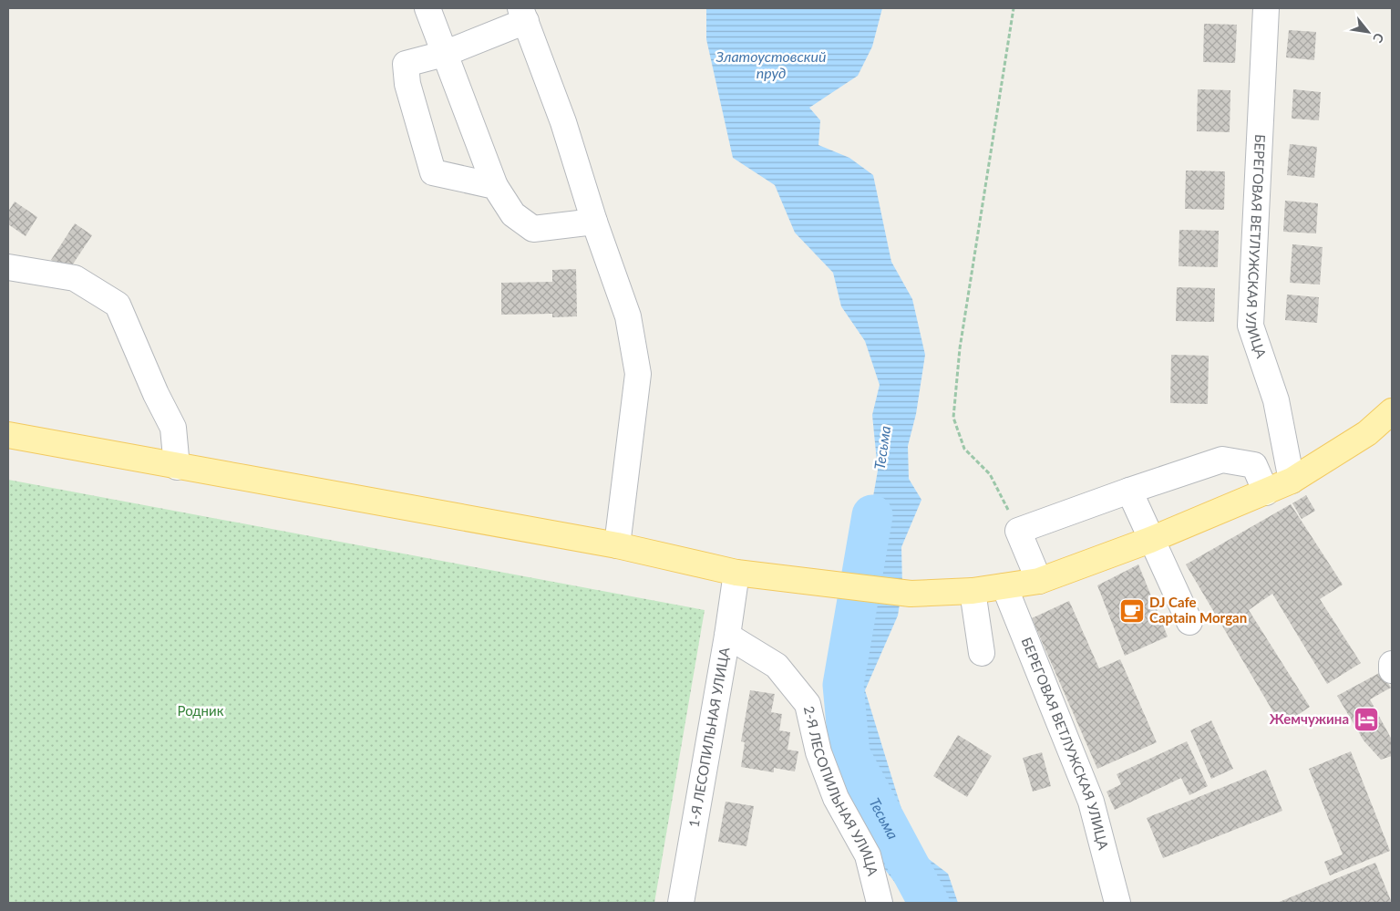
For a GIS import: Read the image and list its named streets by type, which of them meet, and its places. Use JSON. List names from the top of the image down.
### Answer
{
  "streets": {
    "street": ["БЕРЕГОВАЯ ВЕТЛУЖСКАЯ УЛИЦА", "1-Я ЛЕСОПИЛЬНАЯ УЛИЦА", "2-Я ЛЕСОПИЛЬНАЯ УЛИЦА"]
  },
  "crossings": [
    ["1-Я ЛЕСОПИЛЬНАЯ УЛИЦА", "2-Я ЛЕСОПИЛЬНАЯ УЛИЦА"]
  ],
  "water": ["Златоустовский пруд", "Тесьма"],
  "parks": ["Родник"],
  "places": {
    "cafe": ["DJ Cafe Captain Morgan"],
    "hotel": ["Жемчужина"]
  },
  "north": "bottom right"
}
